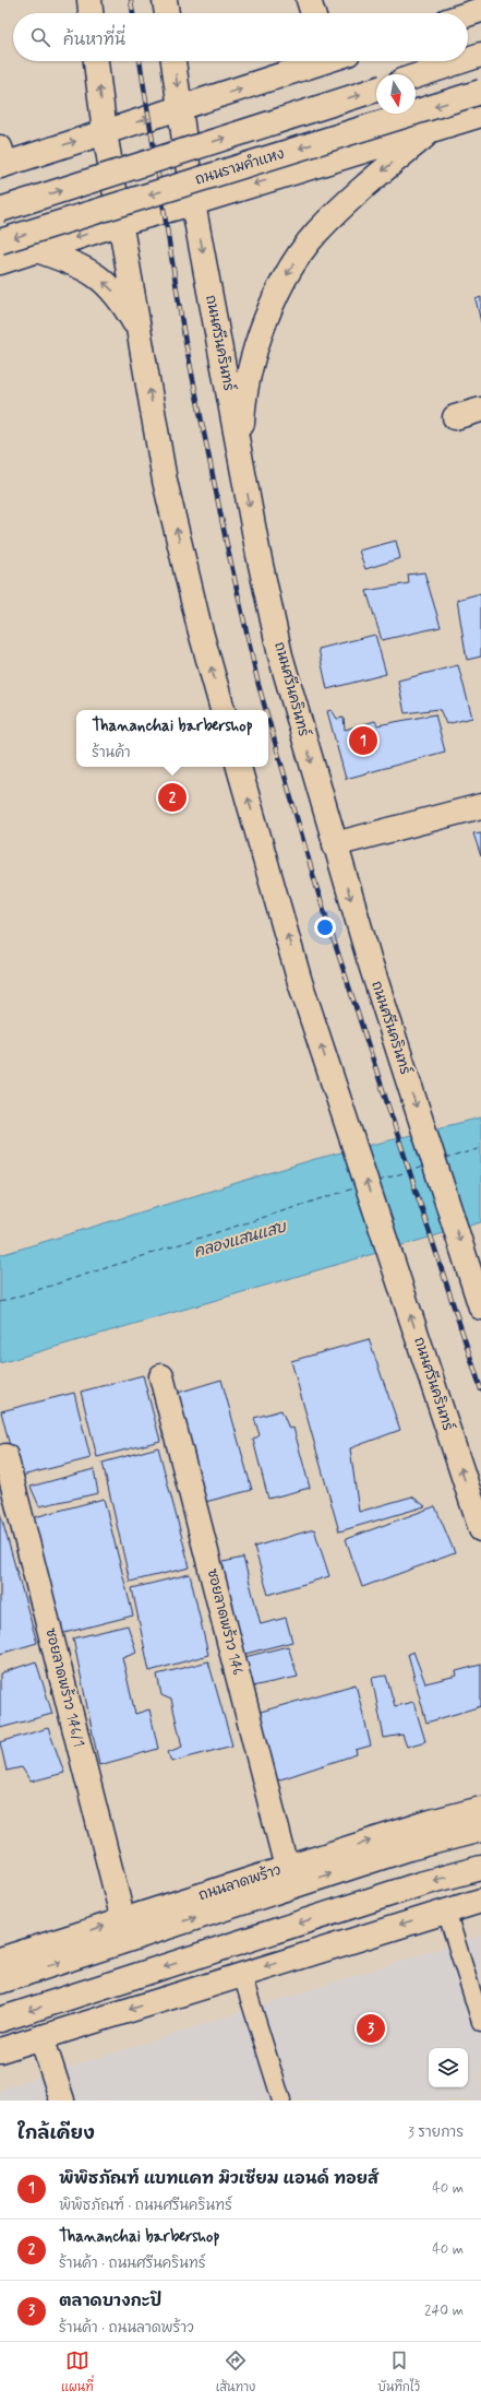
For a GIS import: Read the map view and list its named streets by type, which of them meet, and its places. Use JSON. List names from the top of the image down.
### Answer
{
  "streets": {
    "main road": [
      "ถนนรามคำแหง",
      "ถนนศรีนครินทร์",
      "ซอยลาดพร้าว 146",
      "ซอยลาดพร้าว 146/1",
      "ถนนลาดพร้าว"
    ]
  },
  "crossings": [
    ["ถนนรามคำแหง", "ถนนศรีนครินทร์"],
    ["ซอยลาดพร้าว 146", "ถนนลาดพร้าว"],
    ["ซอยลาดพร้าว 146/1", "ถนนลาดพร้าว"]
  ],
  "water": ["คลองแสนแสบ"],
  "north": "bottom",
  "page": {
    "search": "ค้นหาที่นี่",
    "popup": ["Thananchai barbershop", "ร้านค้า"],
    "pins": ["1", "2", "3"],
    "heading": ["ใกล้เคียง", "3 รายการ"],
    "list": [
      {
        "mark": "1",
        "name": "พิพิธภัณฑ์ แบทแคท มิวเซียม แอนด์ ทอยส์",
        "note": "พิพิธภัณฑ์ · ถนนศรีนครินทร์",
        "value": "40 m"
      },
      {
        "mark": "2",
        "name": "Thananchai barbershop",
        "note": "ร้านค้า · ถนนศรีนครินทร์",
        "value": "40 m"
      },
      {
        "mark": "3",
        "name": "ตลาดบางกะปิ",
        "note": "ร้านค้า · ถนนลาดพร้าว",
        "value": "240 m"
      }
    ],
    "nav": ["แผนที่", "เส้นทาง", "บันทึกไว้"]
  }
}
